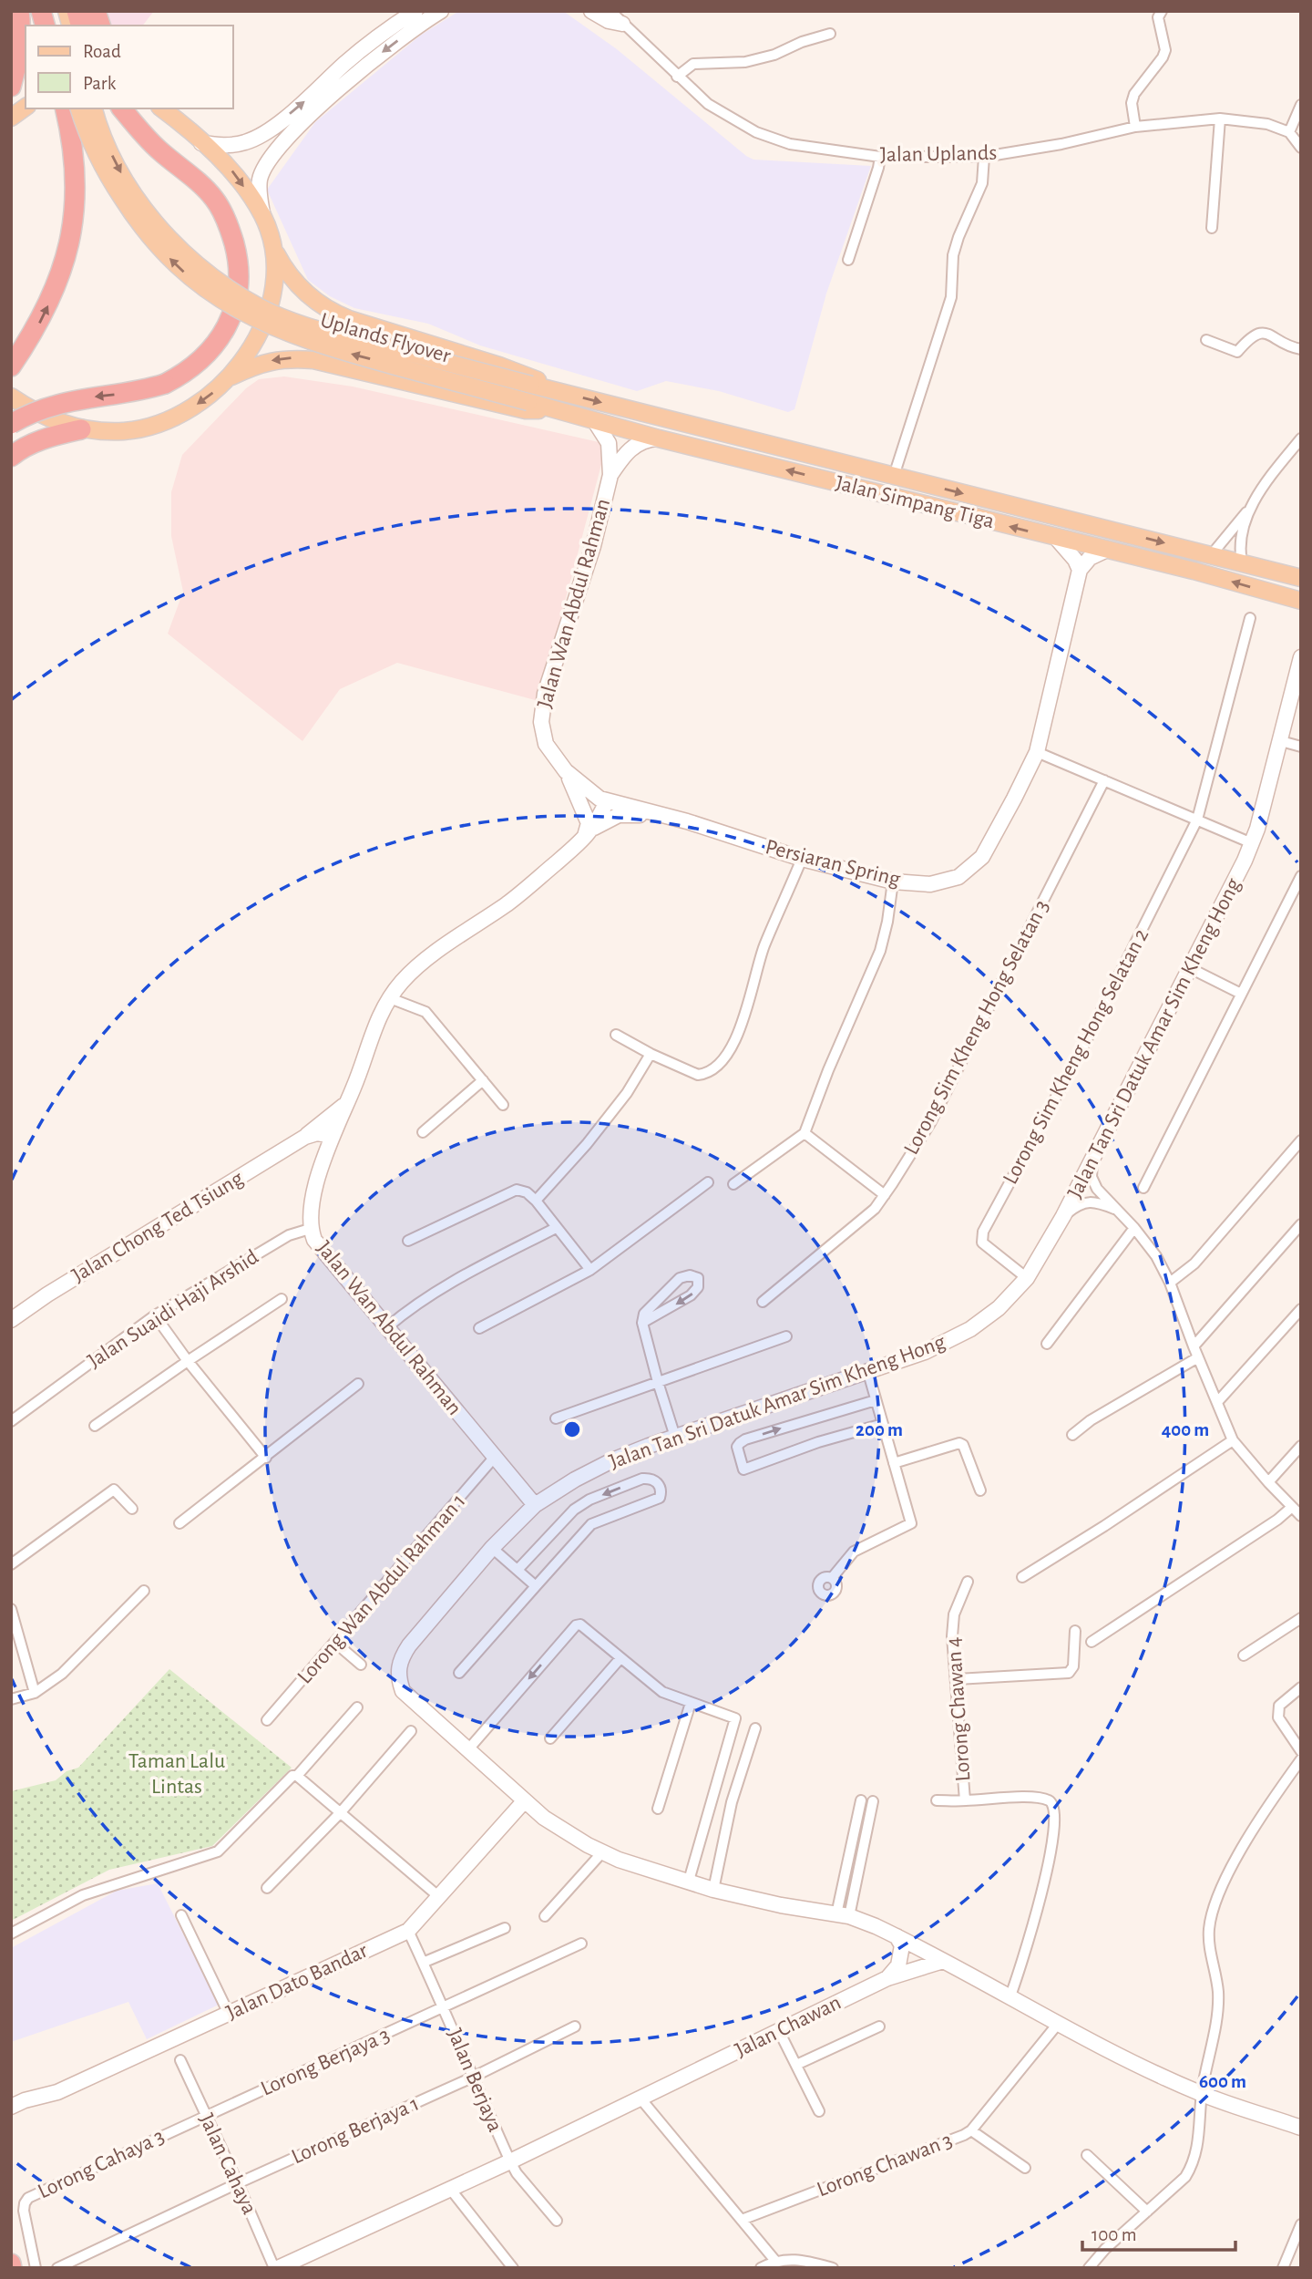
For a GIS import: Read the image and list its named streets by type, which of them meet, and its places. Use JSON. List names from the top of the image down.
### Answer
{
  "streets": {
    "main road": ["Uplands Flyover", "Jalan Simpang Tiga"],
    "street": [
      "Jalan Uplands",
      "Jalan Wan Abdul Rahman",
      "Persiaran Spring",
      "Lorong Sim Kheng Hong Selatan 3",
      "Jalan Tan Sri Datuk Amar Sim Kheng Hong",
      "Lorong Sim Kheng Hong Selatan 2",
      "Jalan Chong Ted Tsiung",
      "Jalan Suaidi Haji Arshid",
      "Lorong Wan Abdul Rahman 1",
      "Lorong Chawan 4",
      "Jalan Dato Bandar",
      "Jalan Chawan",
      "Lorong Berjaya 3",
      "Jalan Berjaya",
      "Lorong Berjaya 1",
      "Lorong Cahaya 3",
      "Jalan Cahaya",
      "Lorong Chawan 3"
    ]
  },
  "crossings": [
    ["Uplands Flyover", "Jalan Simpang Tiga"],
    ["Jalan Wan Abdul Rahman", "Persiaran Spring"],
    ["Jalan Wan Abdul Rahman", "Jalan Tan Sri Datuk Amar Sim Kheng Hong"],
    ["Jalan Wan Abdul Rahman", "Jalan Chong Ted Tsiung"],
    ["Jalan Wan Abdul Rahman", "Jalan Suaidi Haji Arshid"],
    ["Jalan Wan Abdul Rahman", "Lorong Wan Abdul Rahman 1"],
    ["Jalan Tan Sri Datuk Amar Sim Kheng Hong", "Lorong Sim Kheng Hong Selatan 2"],
    ["Jalan Tan Sri Datuk Amar Sim Kheng Hong", "Jalan Dato Bandar"],
    ["Jalan Tan Sri Datuk Amar Sim Kheng Hong", "Jalan Chawan"],
    ["Jalan Dato Bandar", "Jalan Berjaya"],
    ["Jalan Chawan", "Jalan Berjaya"],
    ["Jalan Chawan", "Jalan Cahaya"],
    ["Lorong Berjaya 3", "Jalan Berjaya"],
    ["Lorong Berjaya 3", "Lorong Cahaya 3"],
    ["Lorong Berjaya 3", "Jalan Cahaya"],
    ["Jalan Berjaya", "Lorong Berjaya 1"],
    ["Lorong Berjaya 1", "Jalan Cahaya"],
    ["Lorong Cahaya 3", "Jalan Cahaya"]
  ],
  "parks": ["Taman Lalu Lintas"],
  "legend": ["Road", "Park"],
  "scale_bar": "100 m",
  "rings": ["200 m", "400 m", "600 m"]
}
